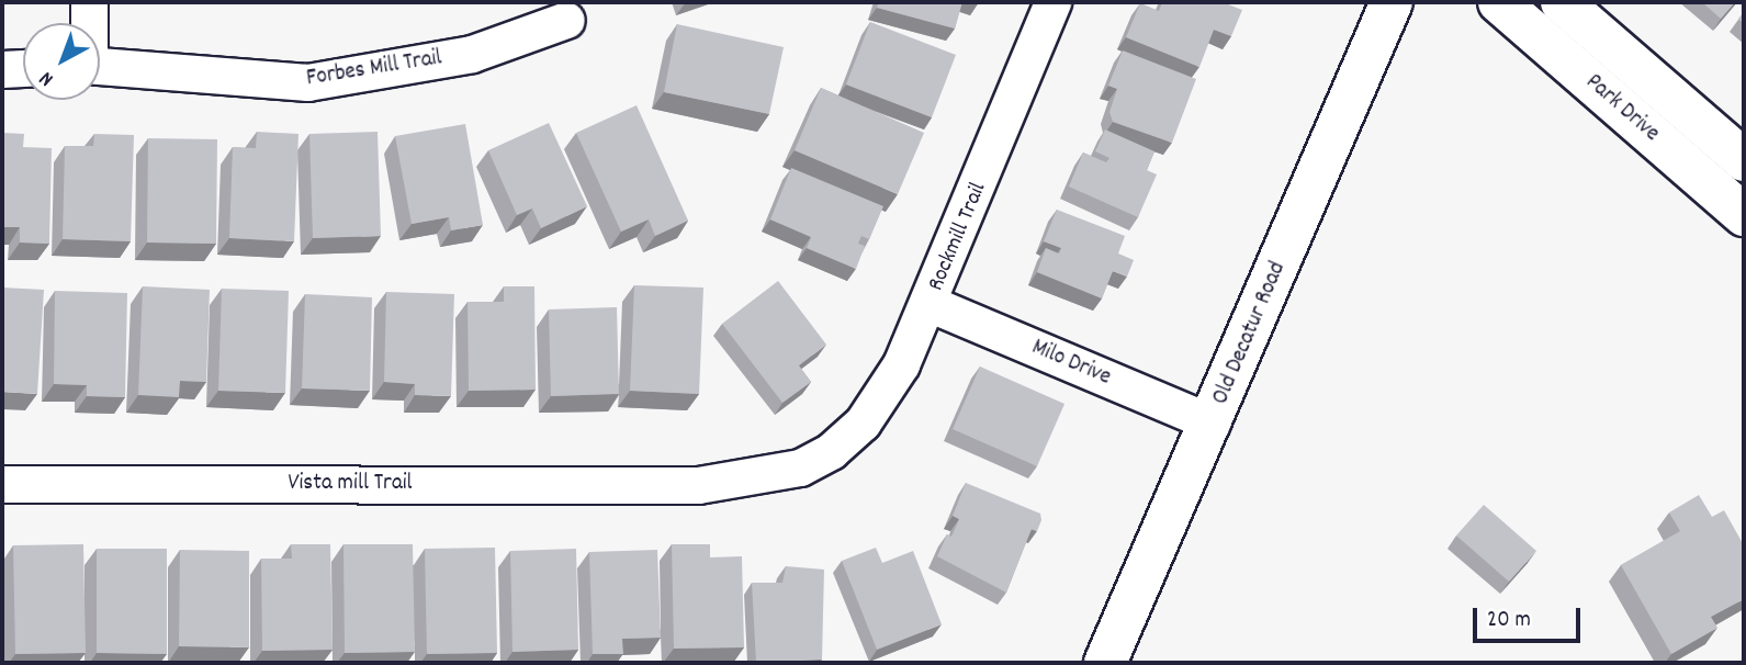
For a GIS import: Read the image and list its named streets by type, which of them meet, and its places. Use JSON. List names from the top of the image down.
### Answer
{
  "streets": {
    "street": [
      "Forbes Mill Trail",
      "Park Drive",
      "Rockmill Trail",
      "Old Decatur Road",
      "Milo Drive",
      "Vista mill Trail"
    ]
  },
  "crossings": [
    ["Rockmill Trail", "Milo Drive"],
    ["Rockmill Trail", "Vista mill Trail"],
    ["Old Decatur Road", "Milo Drive"]
  ],
  "scale_bar": "20 m",
  "north": "bottom left"
}
